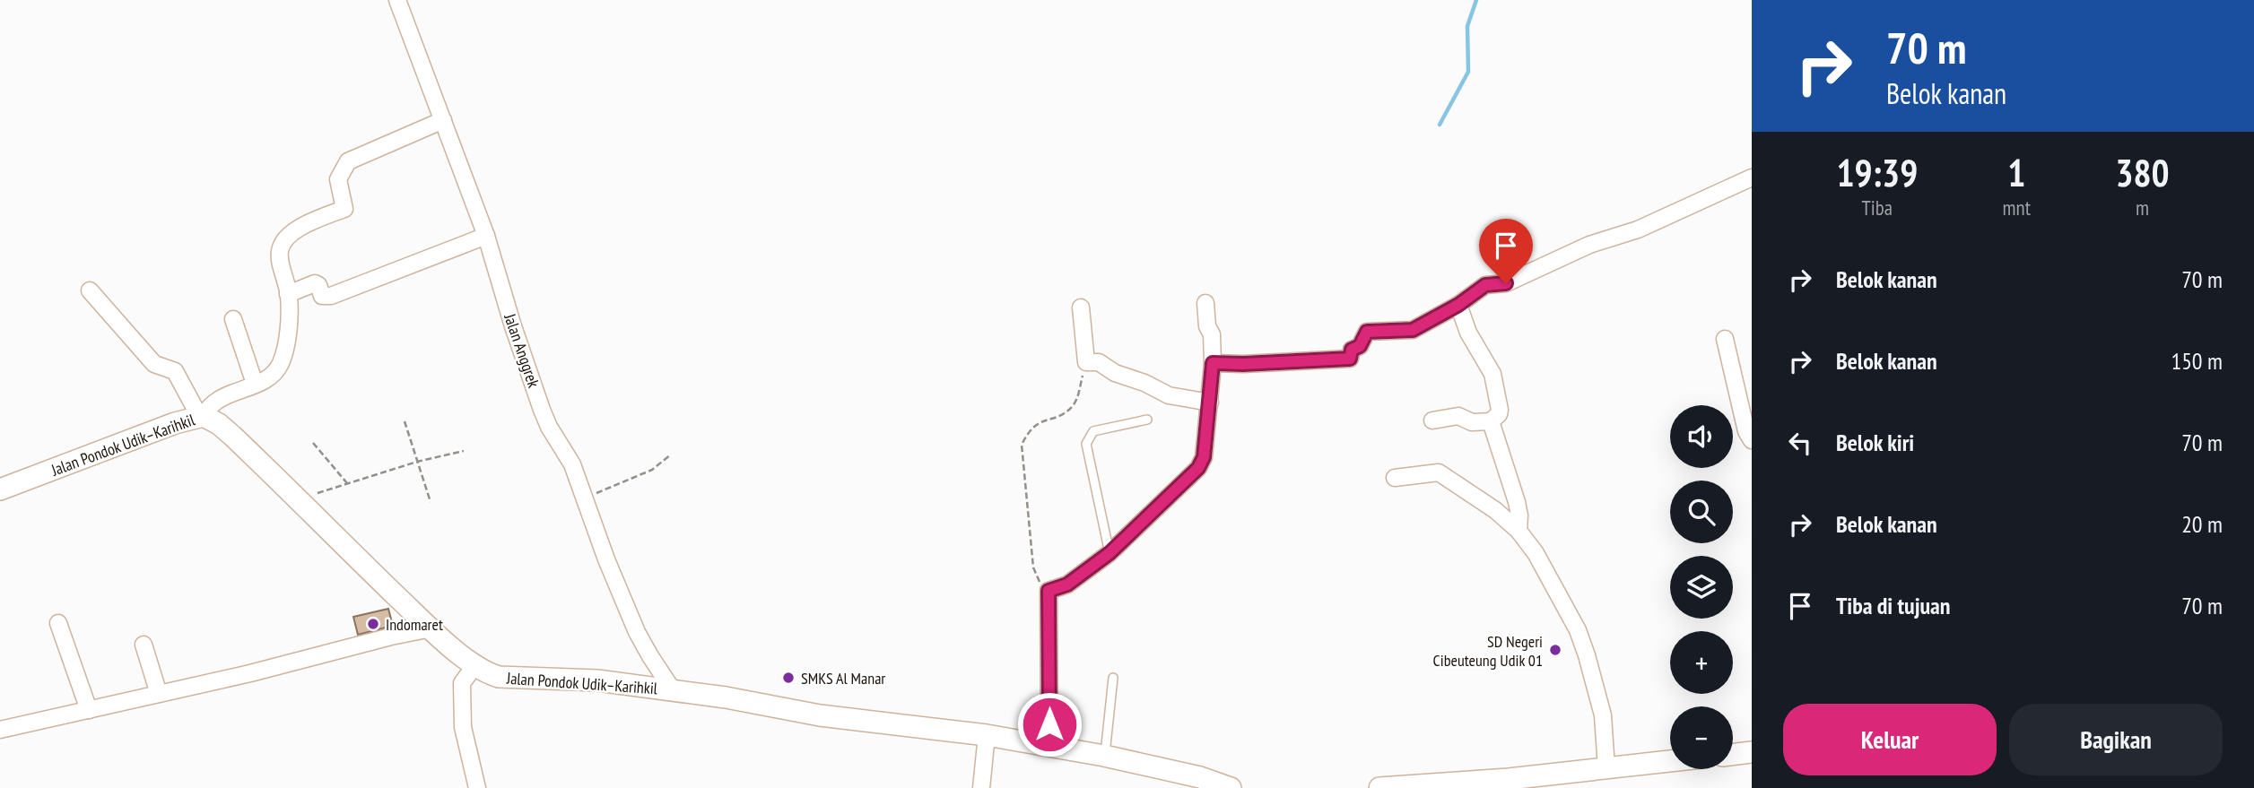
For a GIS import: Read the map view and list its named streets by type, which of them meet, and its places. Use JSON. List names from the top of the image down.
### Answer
{
  "streets": {
    "street": ["Jalan Anggrek", "Jalan Pondok Udik–Karihkil"]
  },
  "crossings": [
    ["Jalan Anggrek", "Jalan Pondok Udik–Karihkil"]
  ],
  "places": ["Indomaret", "SD Negeri Cibeuteung Udik 01", "SMKS Al Manar"],
  "page": {
    "turn": ["70 m", "Belok kanan"],
    "eta": [
      "19:39",
      "Tiba",
      "1",
      "mnt",
      "380",
      "m"
    ],
    "list": [
      {
        "name": "Belok kanan",
        "value": "70 m"
      },
      {
        "name": "Belok kanan",
        "value": "150 m"
      },
      {
        "name": "Belok kiri",
        "value": "70 m"
      },
      {
        "name": "Belok kanan",
        "value": "20 m"
      },
      {
        "name": "Tiba di tujuan",
        "value": "70 m"
      }
    ],
    "map_buttons": ["+", "−"],
    "buttons": ["Keluar", "Bagikan"]
  }
}
